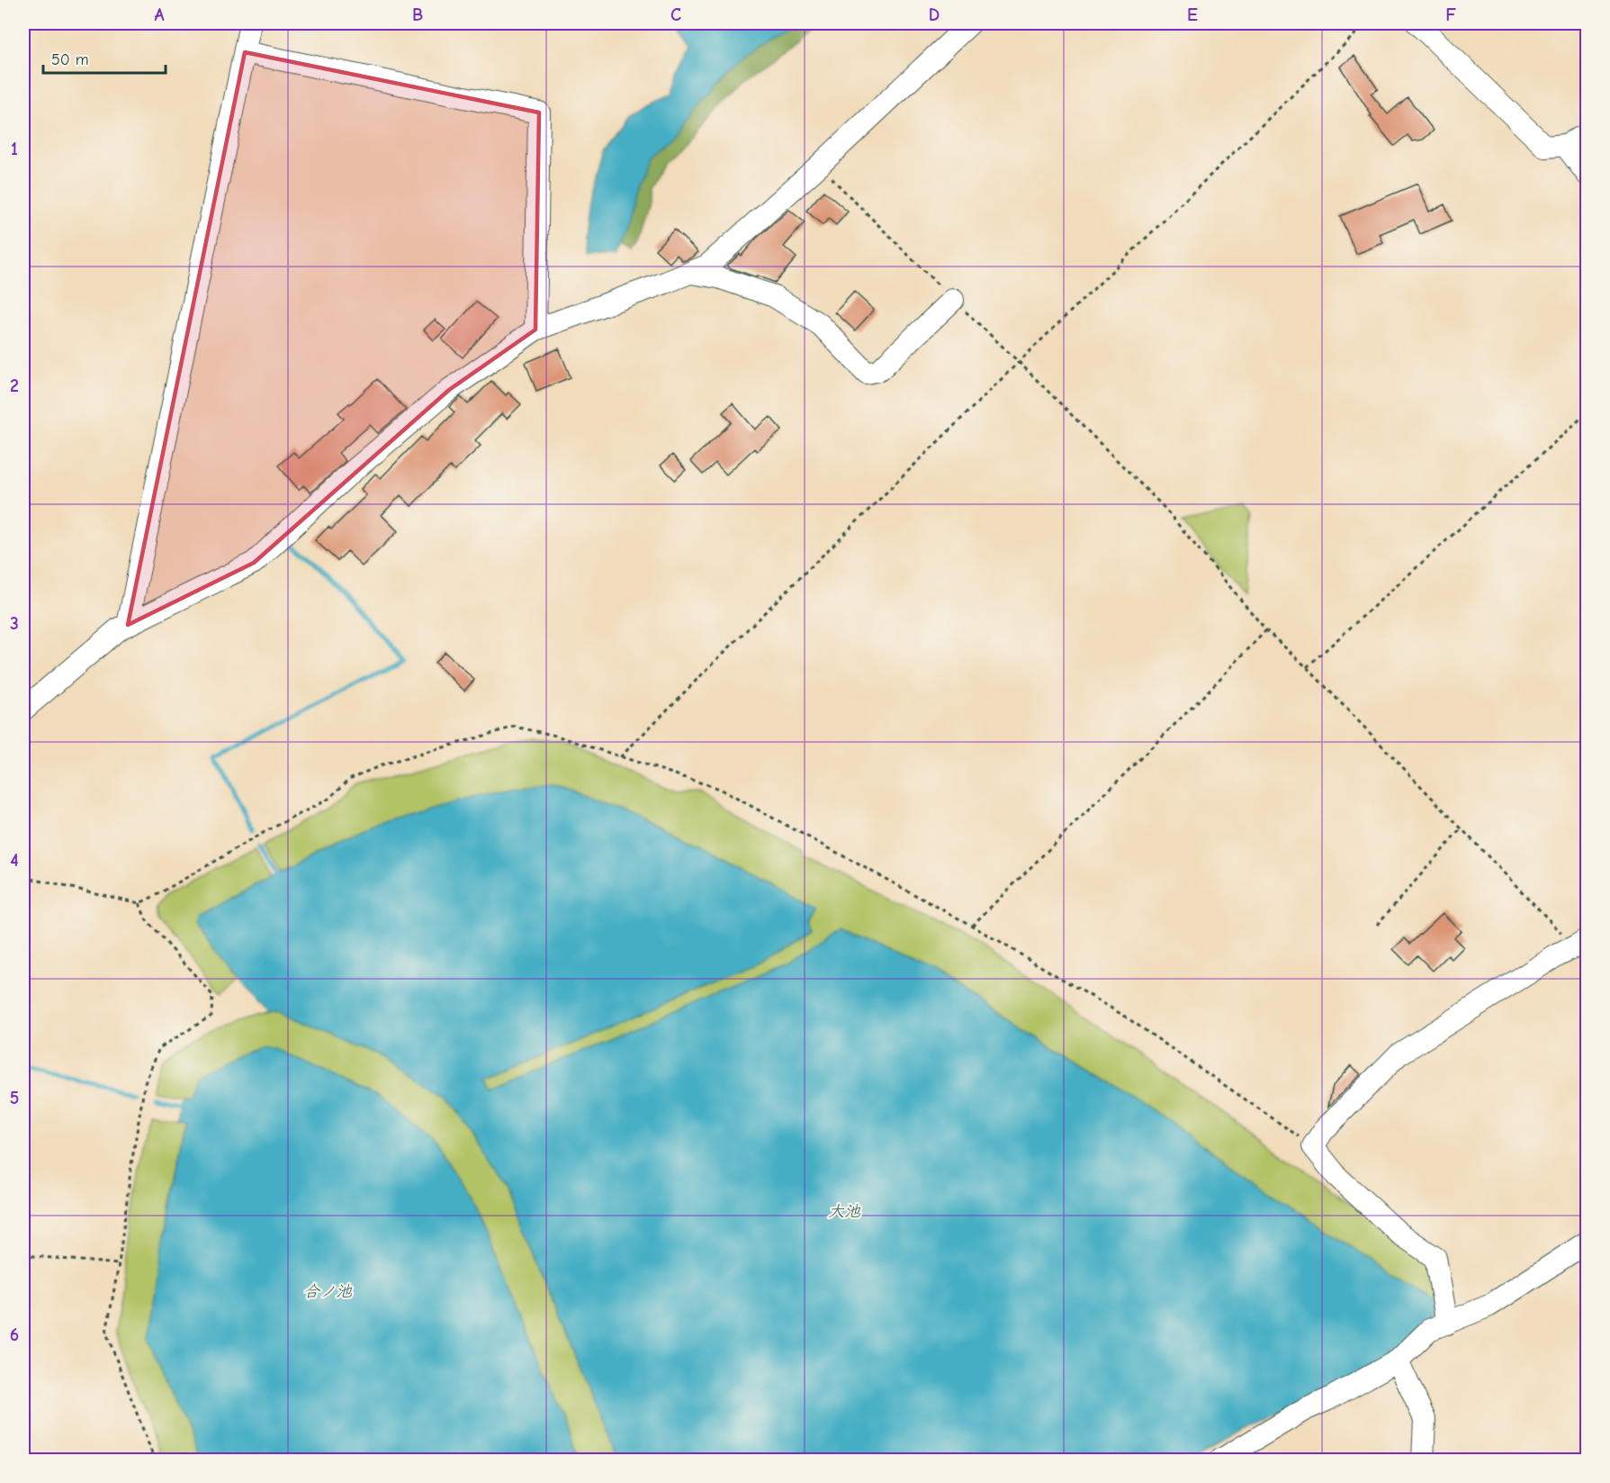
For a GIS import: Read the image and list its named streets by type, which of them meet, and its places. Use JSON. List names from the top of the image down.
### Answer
{
  "water": ["大池", "合ノ池"],
  "scale_bar": "50 m",
  "grid": {
    "columns": [
      "A",
      "B",
      "C",
      "D",
      "E",
      "F"
    ],
    "rows": [
      "1",
      "2",
      "3",
      "4",
      "5",
      "6"
    ]
  }
}
